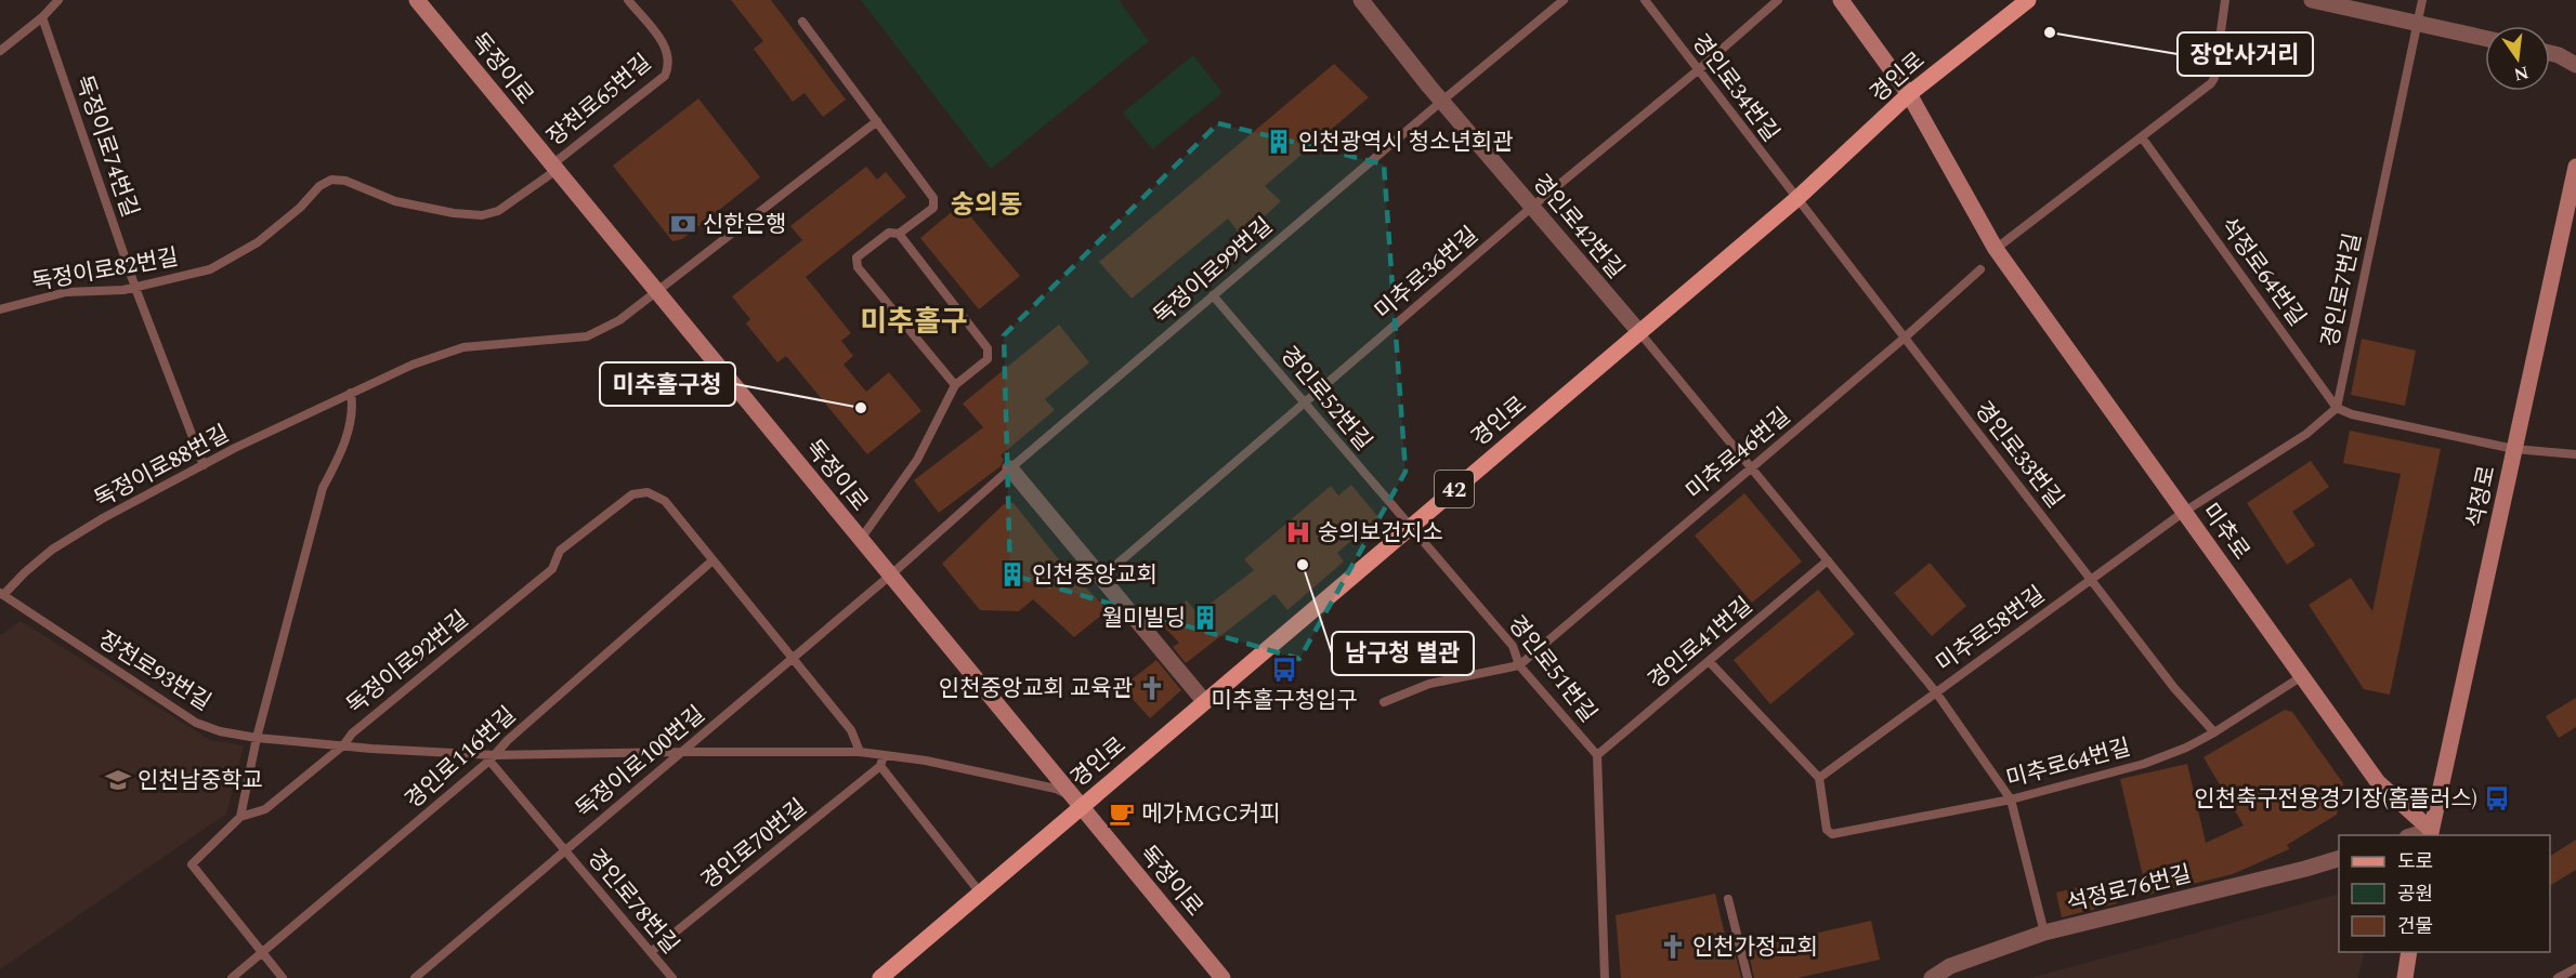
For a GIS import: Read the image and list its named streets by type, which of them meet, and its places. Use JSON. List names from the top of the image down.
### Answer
{
  "streets": {
    "main road": [
      "독정이로",
      "경인로",
      "42",
      "석정로",
      "미추로"
    ],
    "street": ["경인로42번길", "석정로76번길"],
    "lane": [
      "경인로34번길",
      "장천로65번길",
      "독정이로74번길",
      "독정이로82번길",
      "독정이로99번길",
      "석정로64번길",
      "미추로36번길",
      "경인로7번길",
      "경인로52번길",
      "미추로46번길",
      "경인로33번길",
      "독정이로88번길",
      "미추로58번길",
      "경인로41번길",
      "독정이로92번길",
      "경인로51번길",
      "장천로93번길",
      "경인로116번길",
      "독정이로100번길",
      "미추로64번길",
      "경인로70번길",
      "경인로78번길"
    ]
  },
  "crossings": [
    ["독정이로", "경인로"],
    ["독정이로", "장천로65번길"],
    ["독정이로", "독정이로82번길"],
    ["독정이로", "독정이로99번길"],
    ["독정이로", "독정이로88번길"],
    ["독정이로", "독정이로100번길"],
    ["경인로", "경인로34번길"],
    ["경인로", "경인로42번길"],
    ["경인로", "경인로52번길"],
    ["경인로", "경인로33번길"],
    ["경인로", "미추로"],
    ["경인로", "경인로51번길"],
    ["경인로34번길", "미추로36번길"],
    ["경인로34번길", "경인로33번길"],
    ["장천로65번길", "독정이로82번길"],
    ["독정이로74번길", "독정이로82번길"],
    ["독정이로74번길", "독정이로88번길"],
    ["경인로42번길", "독정이로99번길"],
    ["경인로42번길", "미추로36번길"],
    ["독정이로99번길", "경인로52번길"],
    ["독정이로99번길", "독정이로100번길"],
    ["석정로64번길", "경인로7번길"],
    ["미추로36번길", "경인로52번길"],
    ["경인로52번길", "경인로51번길"],
    ["미추로46번길", "경인로33번길"],
    ["미추로46번길", "경인로51번길"],
    ["경인로33번길", "미추로58번길"],
    ["경인로33번길", "미추로64번길"],
    ["독정이로88번길", "장천로93번길"],
    ["석정로", "미추로"],
    ["미추로", "미추로58번길"],
    ["미추로", "미추로64번길"],
    ["미추로58번길", "미추로64번길"],
    ["경인로41번길", "경인로51번길"],
    ["독정이로92번길", "장천로93번길"],
    ["독정이로92번길", "경인로116번길"],
    ["장천로93번길", "경인로116번길"],
    ["장천로93번길", "독정이로100번길"],
    ["장천로93번길", "경인로78번길"],
    ["경인로116번길", "경인로78번길"],
    ["독정이로100번길", "경인로78번길"],
    ["경인로70번길", "경인로78번길"]
  ],
  "districts": ["숭의동", "미추홀구"],
  "places": {
    "other": ["장안사거리", "미추홀구청", "남구청 별관"],
    "building": ["인천광역시 청소년회관", "인천중앙교회", "월미빌딩"],
    "bank": ["신한은행"],
    "hospital": ["숭의보건지소"],
    "bus stop": ["미추홀구청입구", "인천축구전용경기장(홈플러스)"],
    "church": ["인천중앙교회 교육관", "인천가정교회"],
    "school or university": ["인천남중학교"],
    "cafe": ["메가MGC커피"]
  },
  "legend": ["도로", "공원", "건물"],
  "north": "bottom"
}
